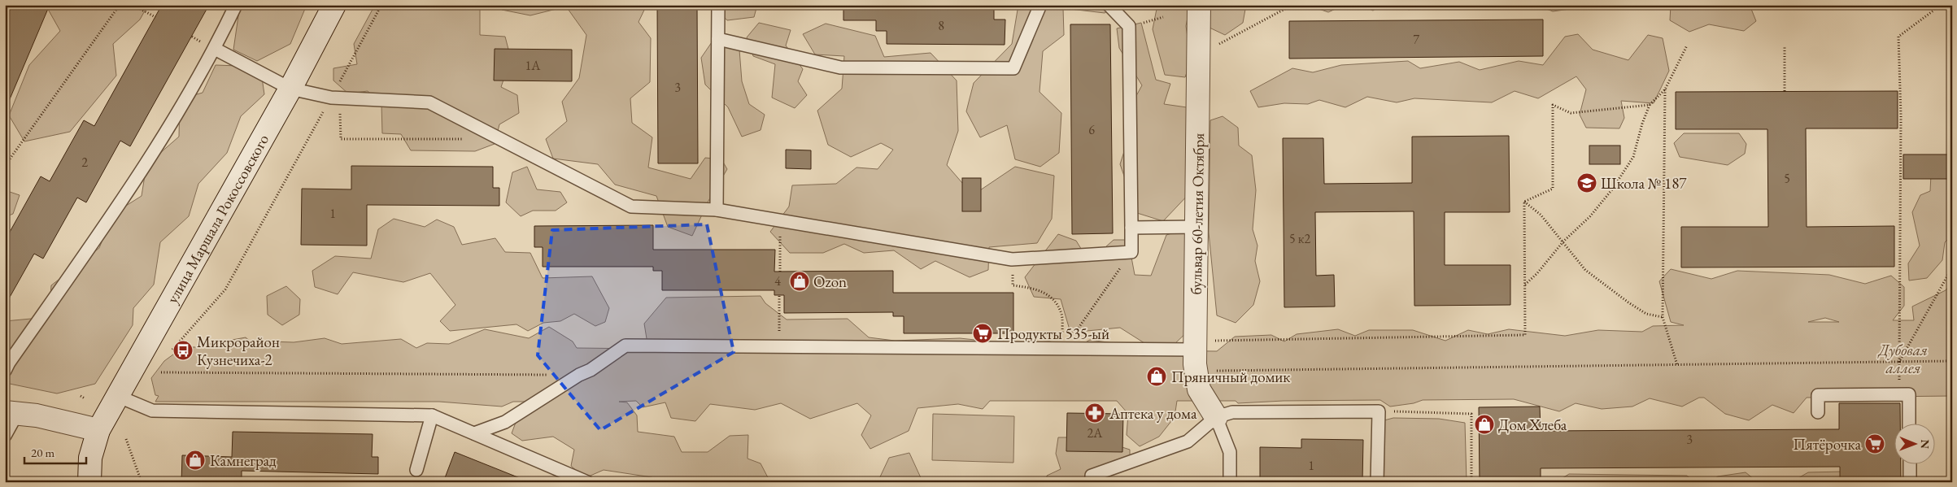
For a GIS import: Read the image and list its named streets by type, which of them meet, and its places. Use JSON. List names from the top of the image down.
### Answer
{
  "streets": {
    "street": ["бульвар 60-летия Октября", "улица Маршала Рокоссовского"]
  },
  "parks": ["Дубовая аллея"],
  "places": {
    "school or university": ["Школа № 187"],
    "shop": [
      "Ozon",
      "Пряничный домик",
      "Дом Хлеба",
      "Камнеград"
    ],
    "supermarket": ["Продукты 535-ый", "Пятёрочка"],
    "bus stop": ["Микрорайон Кузнечиха-2"],
    "pharmacy": ["Аптека у дома"]
  },
  "house_numbers": [
    "8",
    "7",
    "1А",
    "3",
    "6",
    "2",
    "5",
    "1",
    "5 к2",
    "4",
    "2А",
    "3",
    "1"
  ],
  "scale_bar": "20 m",
  "north": "right"
}
